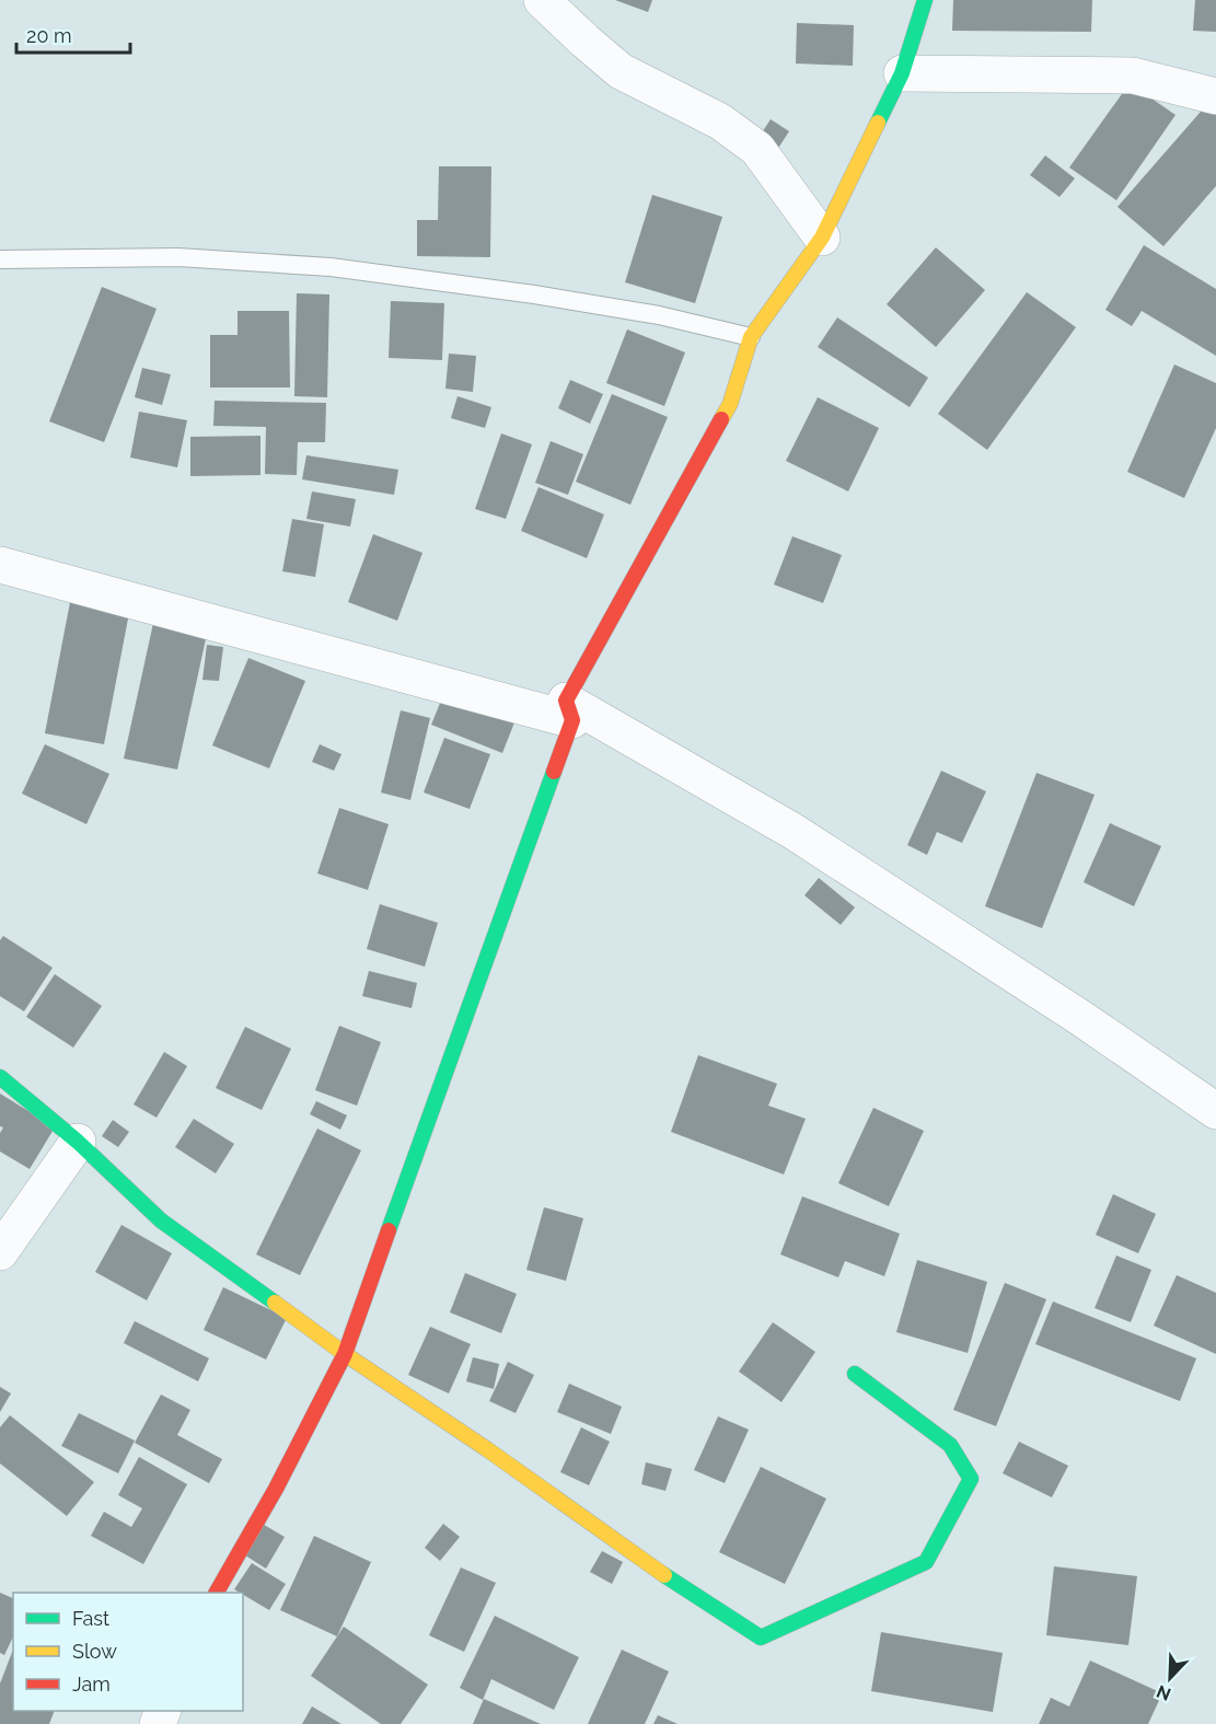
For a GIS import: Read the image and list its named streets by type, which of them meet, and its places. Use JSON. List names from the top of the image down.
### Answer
{
  "legend": ["Fast", "Slow", "Jam"],
  "scale_bar": "20 m",
  "north": "bottom left"
}
